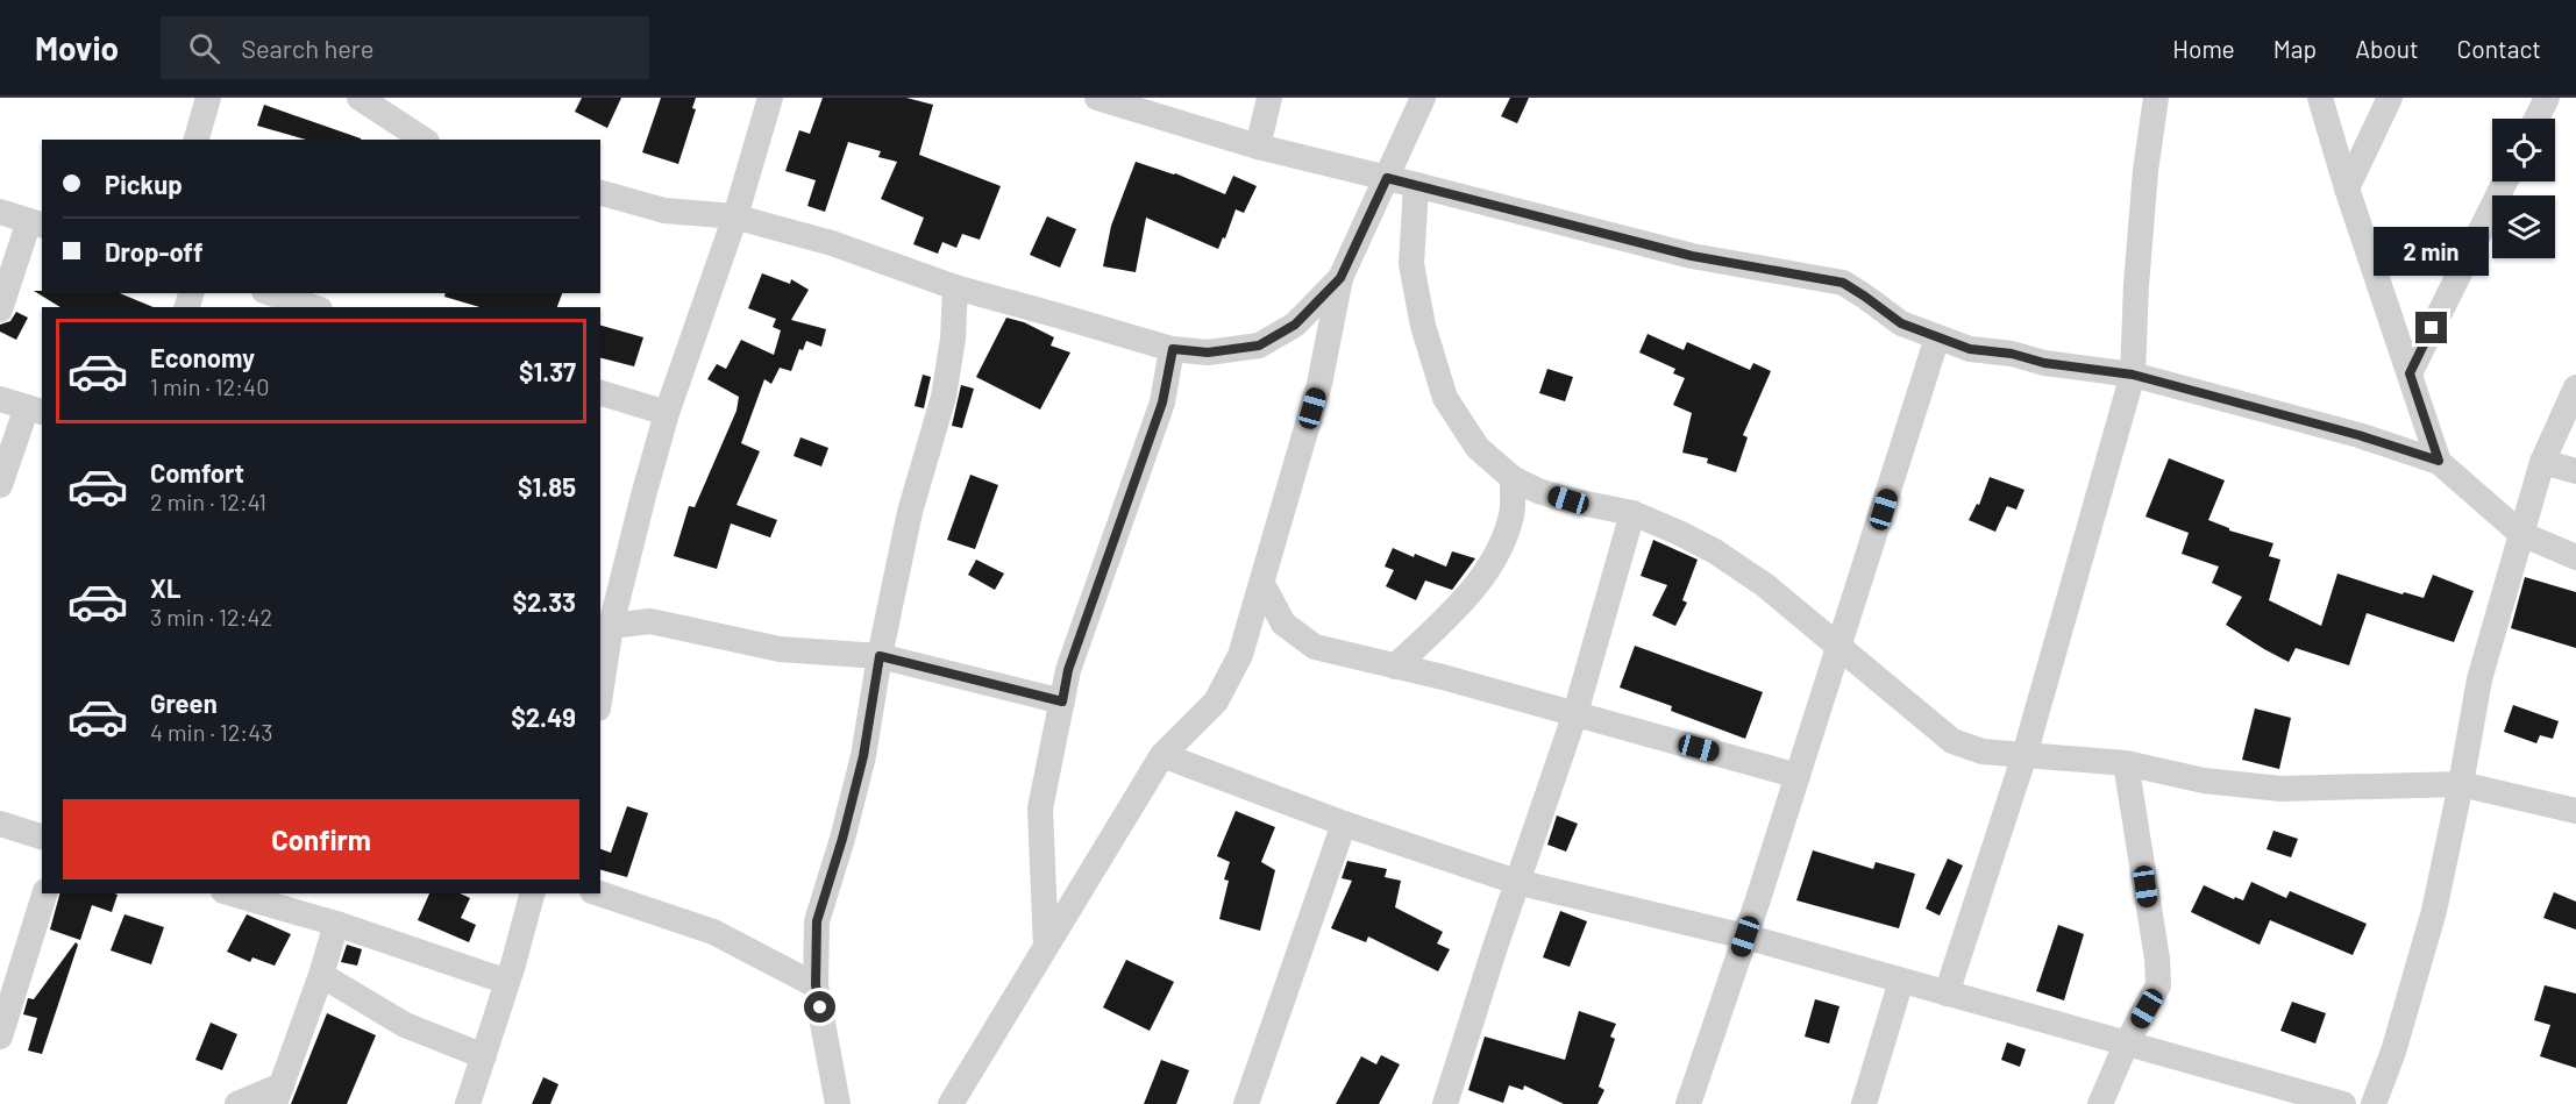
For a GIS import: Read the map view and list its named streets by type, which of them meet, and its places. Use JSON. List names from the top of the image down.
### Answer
{
  "page": {
    "header": "Movio",
    "search": "Search here",
    "nav": [
      "Home",
      "Map",
      "About",
      "Contact"
    ],
    "banner": ["Pickup", "Drop-off"],
    "bubble": "2 min",
    "list": [
      {
        "name": "Economy",
        "note": "1 min · 12:40",
        "value": "$1.37"
      },
      {
        "name": "Comfort",
        "note": "2 min · 12:41",
        "value": "$1.85"
      },
      {
        "name": "XL",
        "note": "3 min · 12:42",
        "value": "$2.33"
      },
      {
        "name": "Green",
        "note": "4 min · 12:43",
        "value": "$2.49"
      }
    ],
    "buttons": "Confirm"
  }
}
